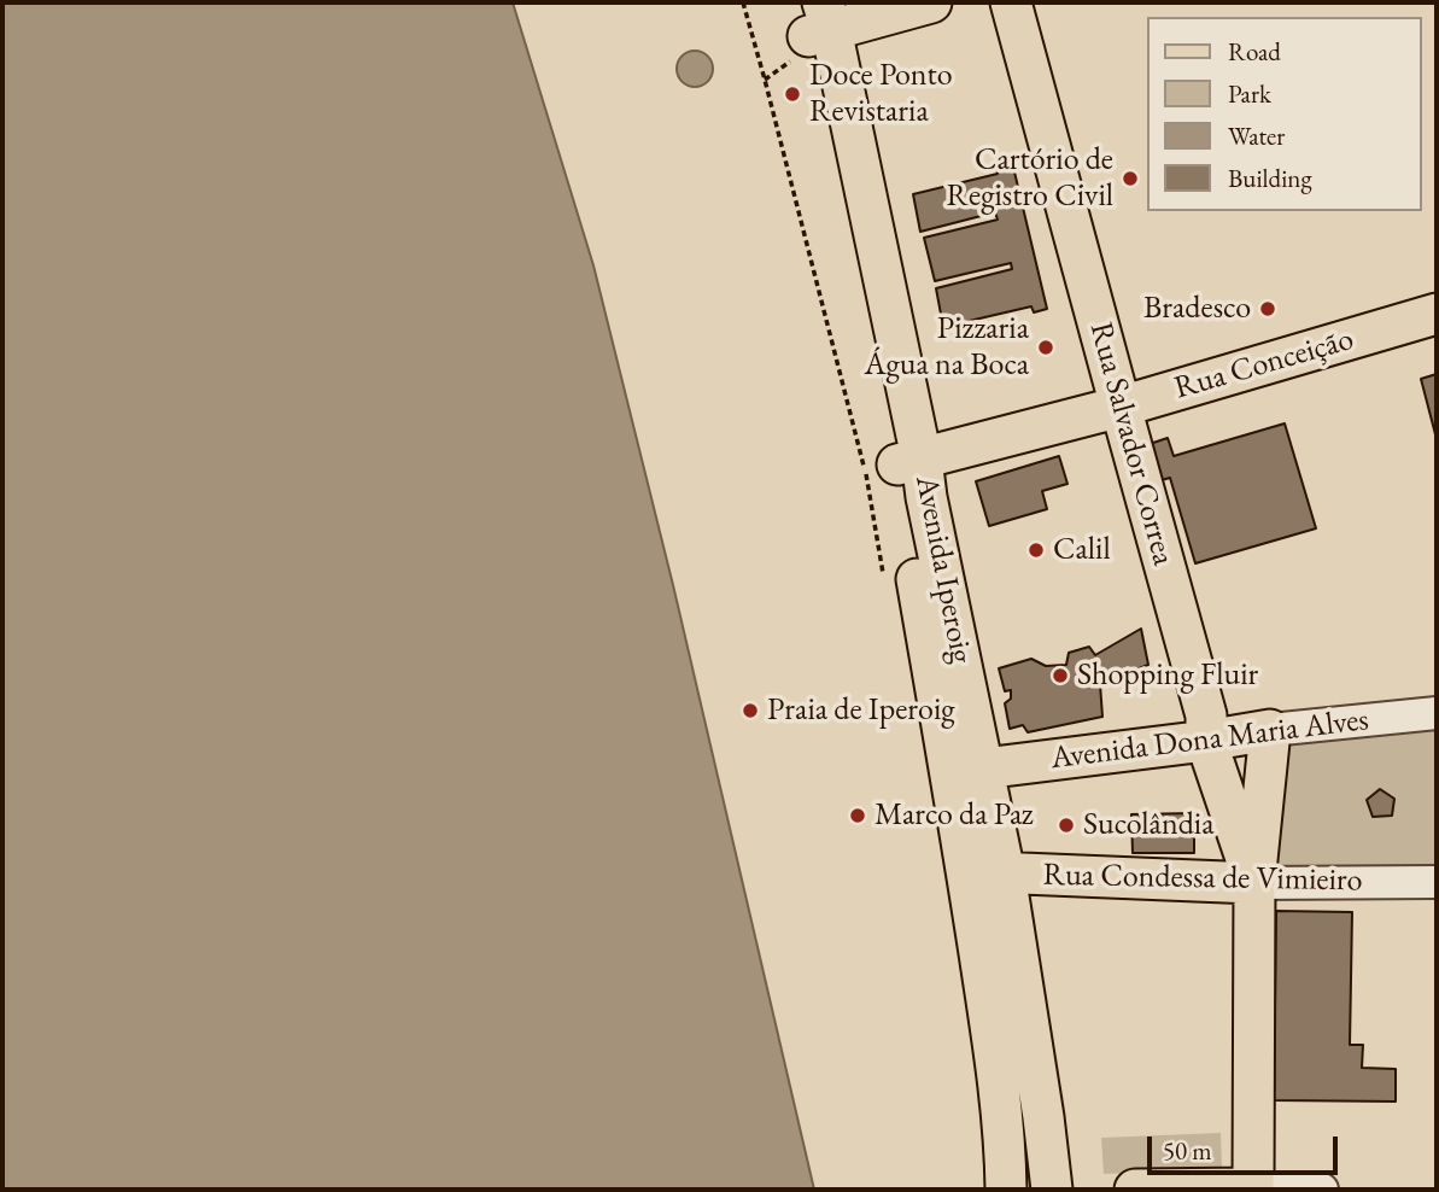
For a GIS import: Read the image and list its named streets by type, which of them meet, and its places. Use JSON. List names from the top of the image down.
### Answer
{
  "streets": {
    "main road": [
      "Rua Conceição",
      "Rua Salvador Correa",
      "Avenida Iperoig",
      "Avenida Dona Maria Alves",
      "Rua Condessa de Vimieiro"
    ]
  },
  "crossings": [
    ["Rua Conceição", "Rua Salvador Correa"],
    ["Rua Conceição", "Avenida Iperoig"],
    ["Rua Salvador Correa", "Avenida Dona Maria Alves"],
    ["Rua Salvador Correa", "Rua Condessa de Vimieiro"],
    ["Avenida Iperoig", "Avenida Dona Maria Alves"],
    ["Avenida Iperoig", "Rua Condessa de Vimieiro"]
  ],
  "places": [
    "Doce Ponto Revistaria",
    "Cartório de Registro Civil",
    "Bradesco",
    "Pizzaria Água na Boca",
    "Calil",
    "Shopping Fluir",
    "Praia de Iperoig",
    "Marco da Paz",
    "Sucolândia"
  ],
  "legend": [
    "Road",
    "Park",
    "Water",
    "Building"
  ],
  "scale_bar": "50 m"
}
